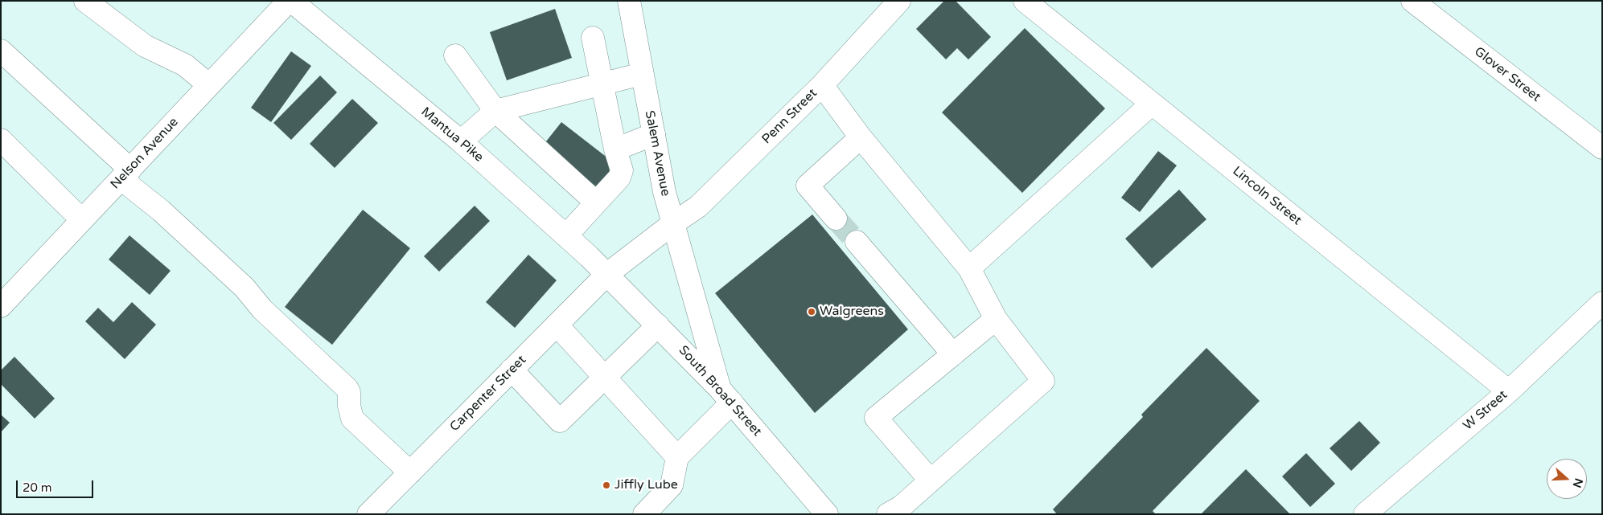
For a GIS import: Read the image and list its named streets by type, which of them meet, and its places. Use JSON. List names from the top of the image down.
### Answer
{
  "streets": {
    "street": [
      "Glover Street",
      "Penn Street",
      "Mantua Pike",
      "Nelson Avenue",
      "Salem Avenue",
      "Lincoln Street",
      "South Broad Street",
      "Carpenter Street",
      "W Street"
    ]
  },
  "crossings": [
    ["Penn Street", "Salem Avenue"],
    ["Mantua Pike", "Nelson Avenue"],
    ["Mantua Pike", "South Broad Street"],
    ["Mantua Pike", "Carpenter Street"],
    ["Salem Avenue", "South Broad Street"],
    ["Lincoln Street", "W Street"],
    ["South Broad Street", "Carpenter Street"]
  ],
  "places": ["Walgreens", "Jiffly Lube"],
  "scale_bar": "20 m",
  "north": "right"
}
